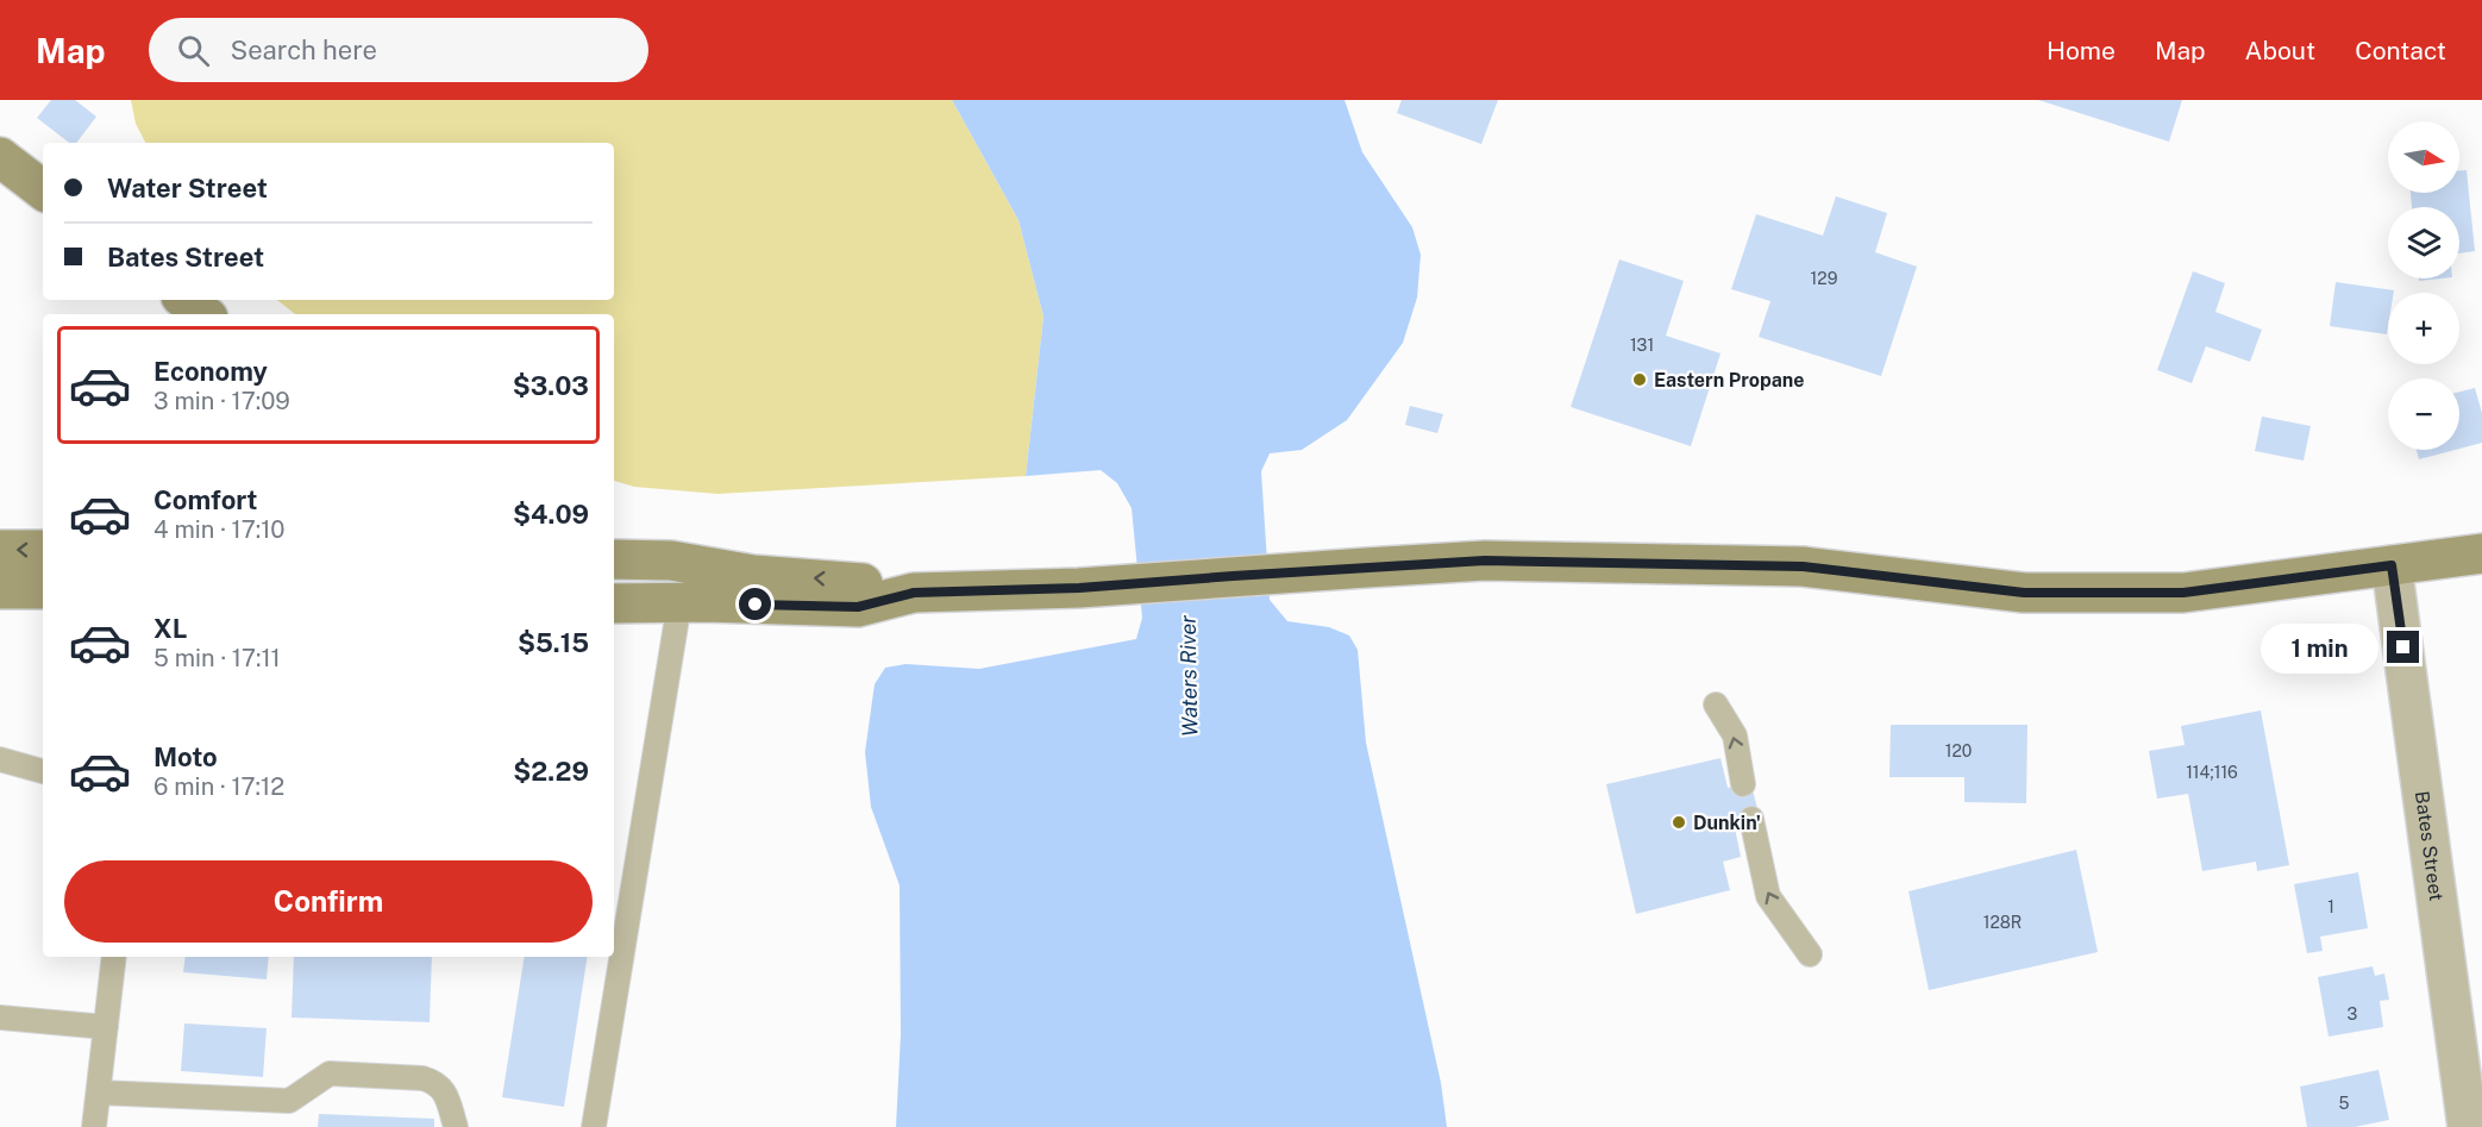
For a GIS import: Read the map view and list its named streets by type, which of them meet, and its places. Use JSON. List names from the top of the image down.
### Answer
{
  "streets": {
    "street": ["Bates Street"]
  },
  "water": ["Waters River"],
  "places": ["Eastern Propane", "Dunkin'"],
  "house_numbers": [
    "129",
    "131",
    "120",
    "114;116",
    "1",
    "128R",
    "3",
    "5"
  ],
  "north": "right",
  "page": {
    "header": "Map",
    "search": "Search here",
    "nav": [
      "Home",
      "Map",
      "About",
      "Contact"
    ],
    "map_buttons": ["+", "−"],
    "banner": ["Water Street", "Bates Street"],
    "list": [
      {
        "name": "Economy",
        "note": "3 min · 17:09",
        "value": "$3.03"
      },
      {
        "name": "Comfort",
        "note": "4 min · 17:10",
        "value": "$4.09"
      },
      {
        "name": "XL",
        "note": "5 min · 17:11",
        "value": "$5.15"
      },
      {
        "name": "Moto",
        "note": "6 min · 17:12",
        "value": "$2.29"
      }
    ],
    "bubble": "1 min",
    "buttons": "Confirm"
  }
}
